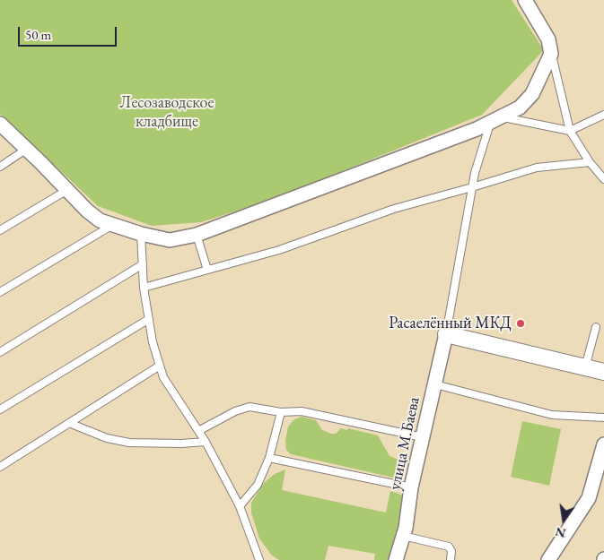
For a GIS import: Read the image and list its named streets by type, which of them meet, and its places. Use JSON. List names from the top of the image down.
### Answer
{
  "streets": {
    "street": ["улица М.Баева"]
  },
  "parks": ["Лесозаводское кладбище"],
  "places": ["Расаелённый МКД"],
  "scale_bar": "50 m",
  "north": "bottom"
}
